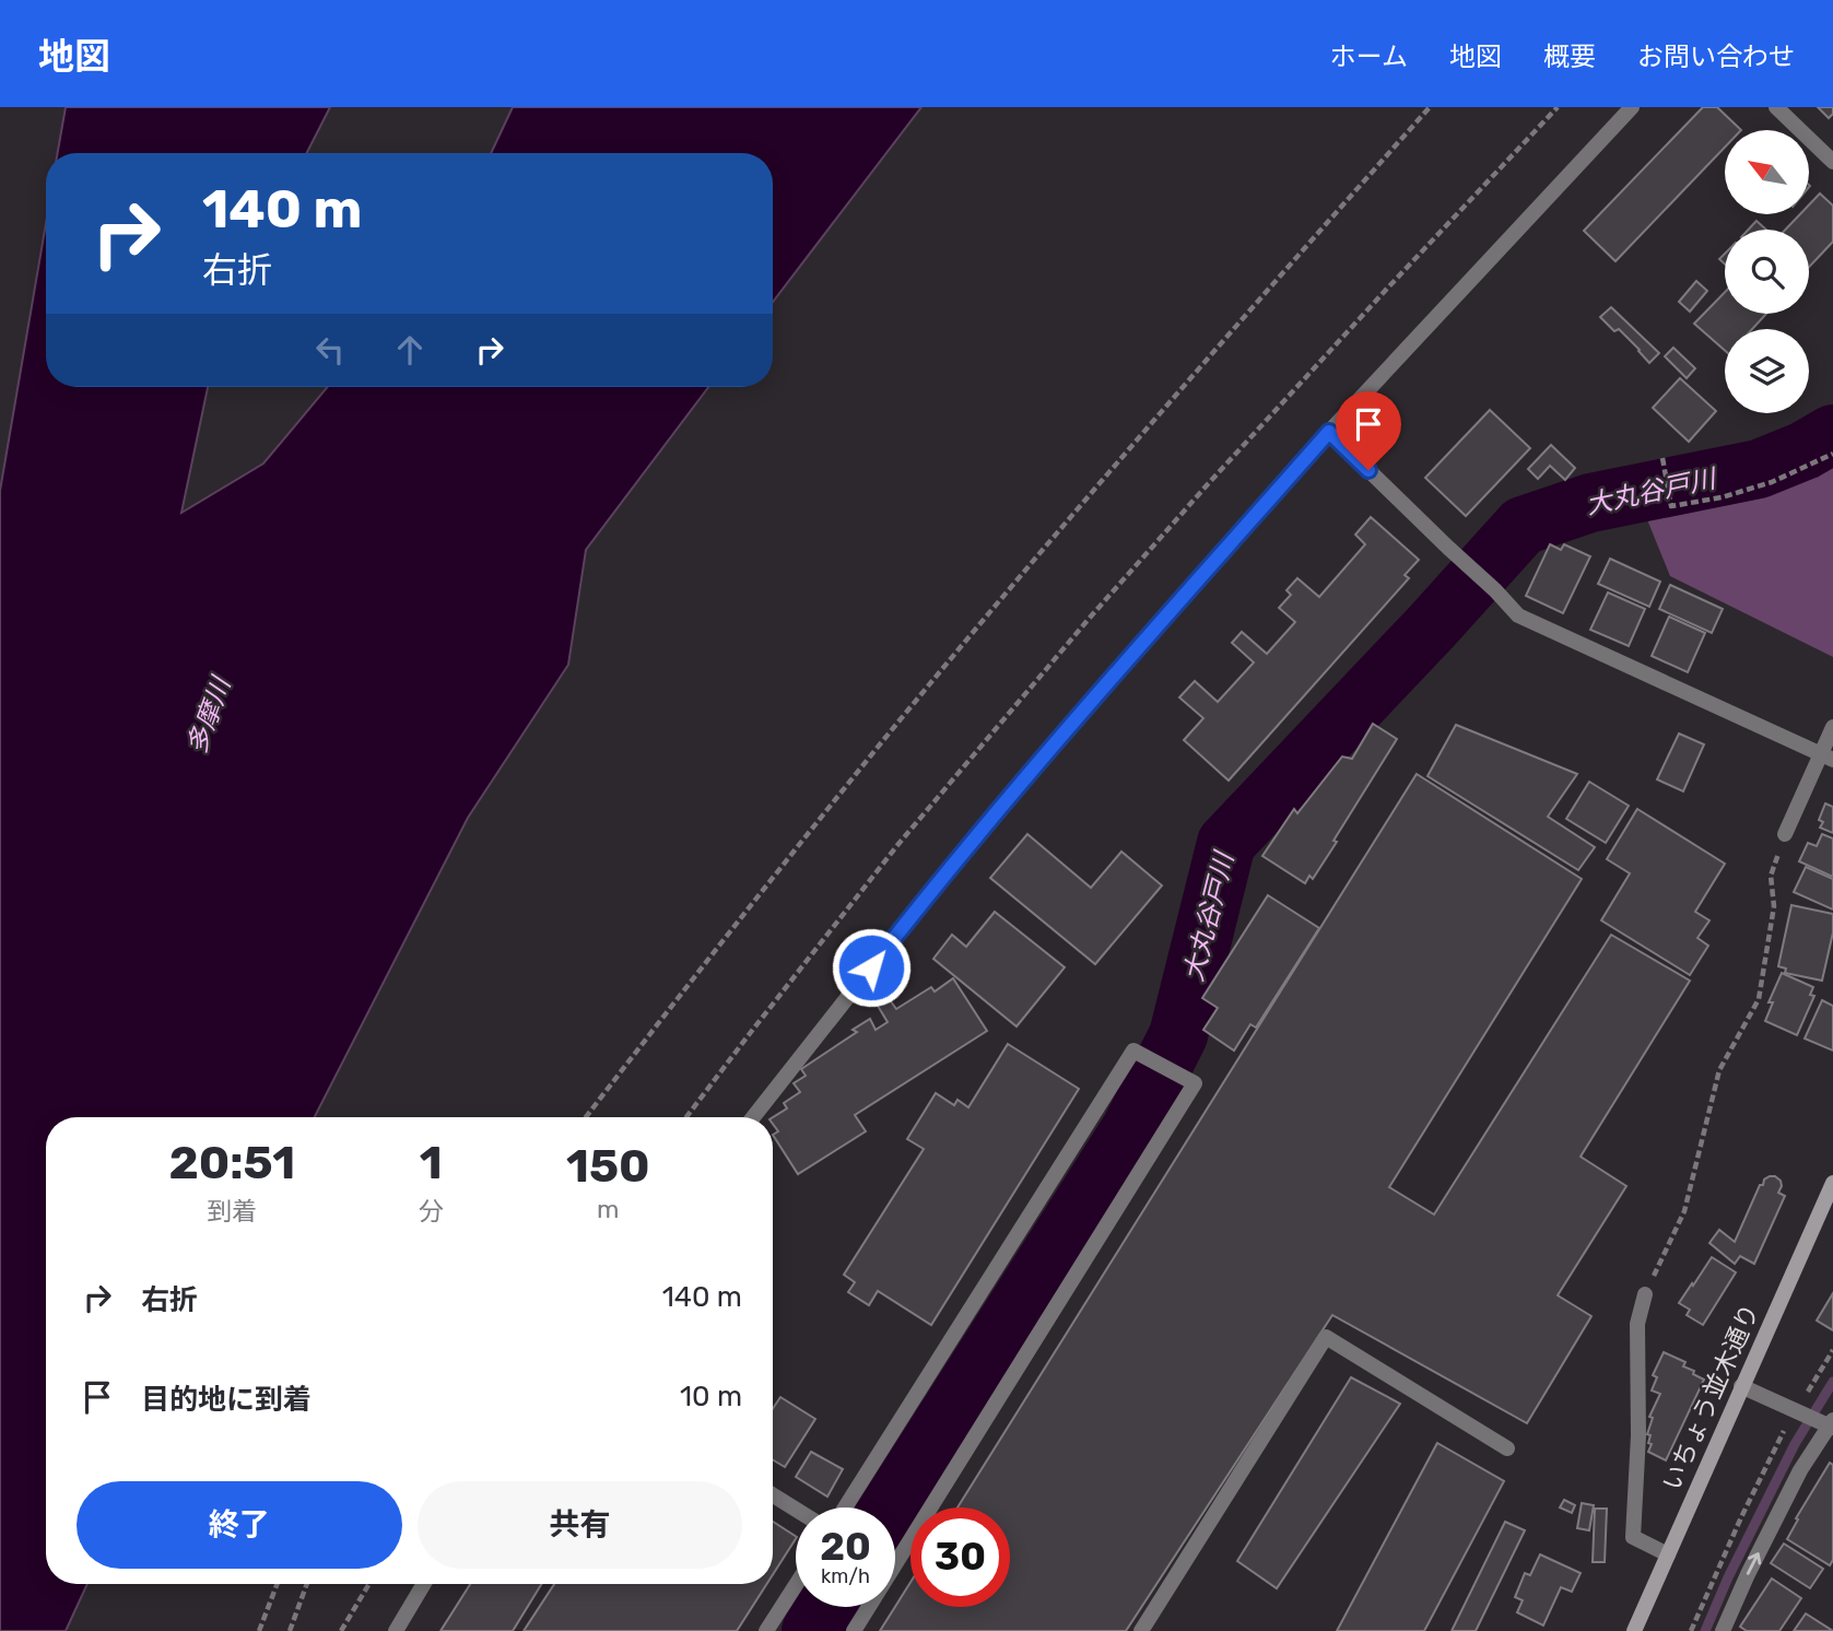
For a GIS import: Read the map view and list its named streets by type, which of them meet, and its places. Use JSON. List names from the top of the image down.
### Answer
{
  "streets": {
    "street": ["いちょう並木通り"]
  },
  "water": ["大丸谷戸川", "多摩川"],
  "north": "top left",
  "page": {
    "header": "地図",
    "nav": [
      "ホーム",
      "地図",
      "概要",
      "お問い合わせ"
    ],
    "turn": ["140 m", "右折"],
    "eta": [
      "20:51",
      "到着",
      "1",
      "分",
      "150",
      "m"
    ],
    "list": [
      {
        "name": "右折",
        "value": "140 m"
      },
      {
        "name": "目的地に到着",
        "value": "10 m"
      }
    ],
    "buttons": ["終了", "共有"],
    "speed": "20 km/h",
    "limit": "30"
  }
}
